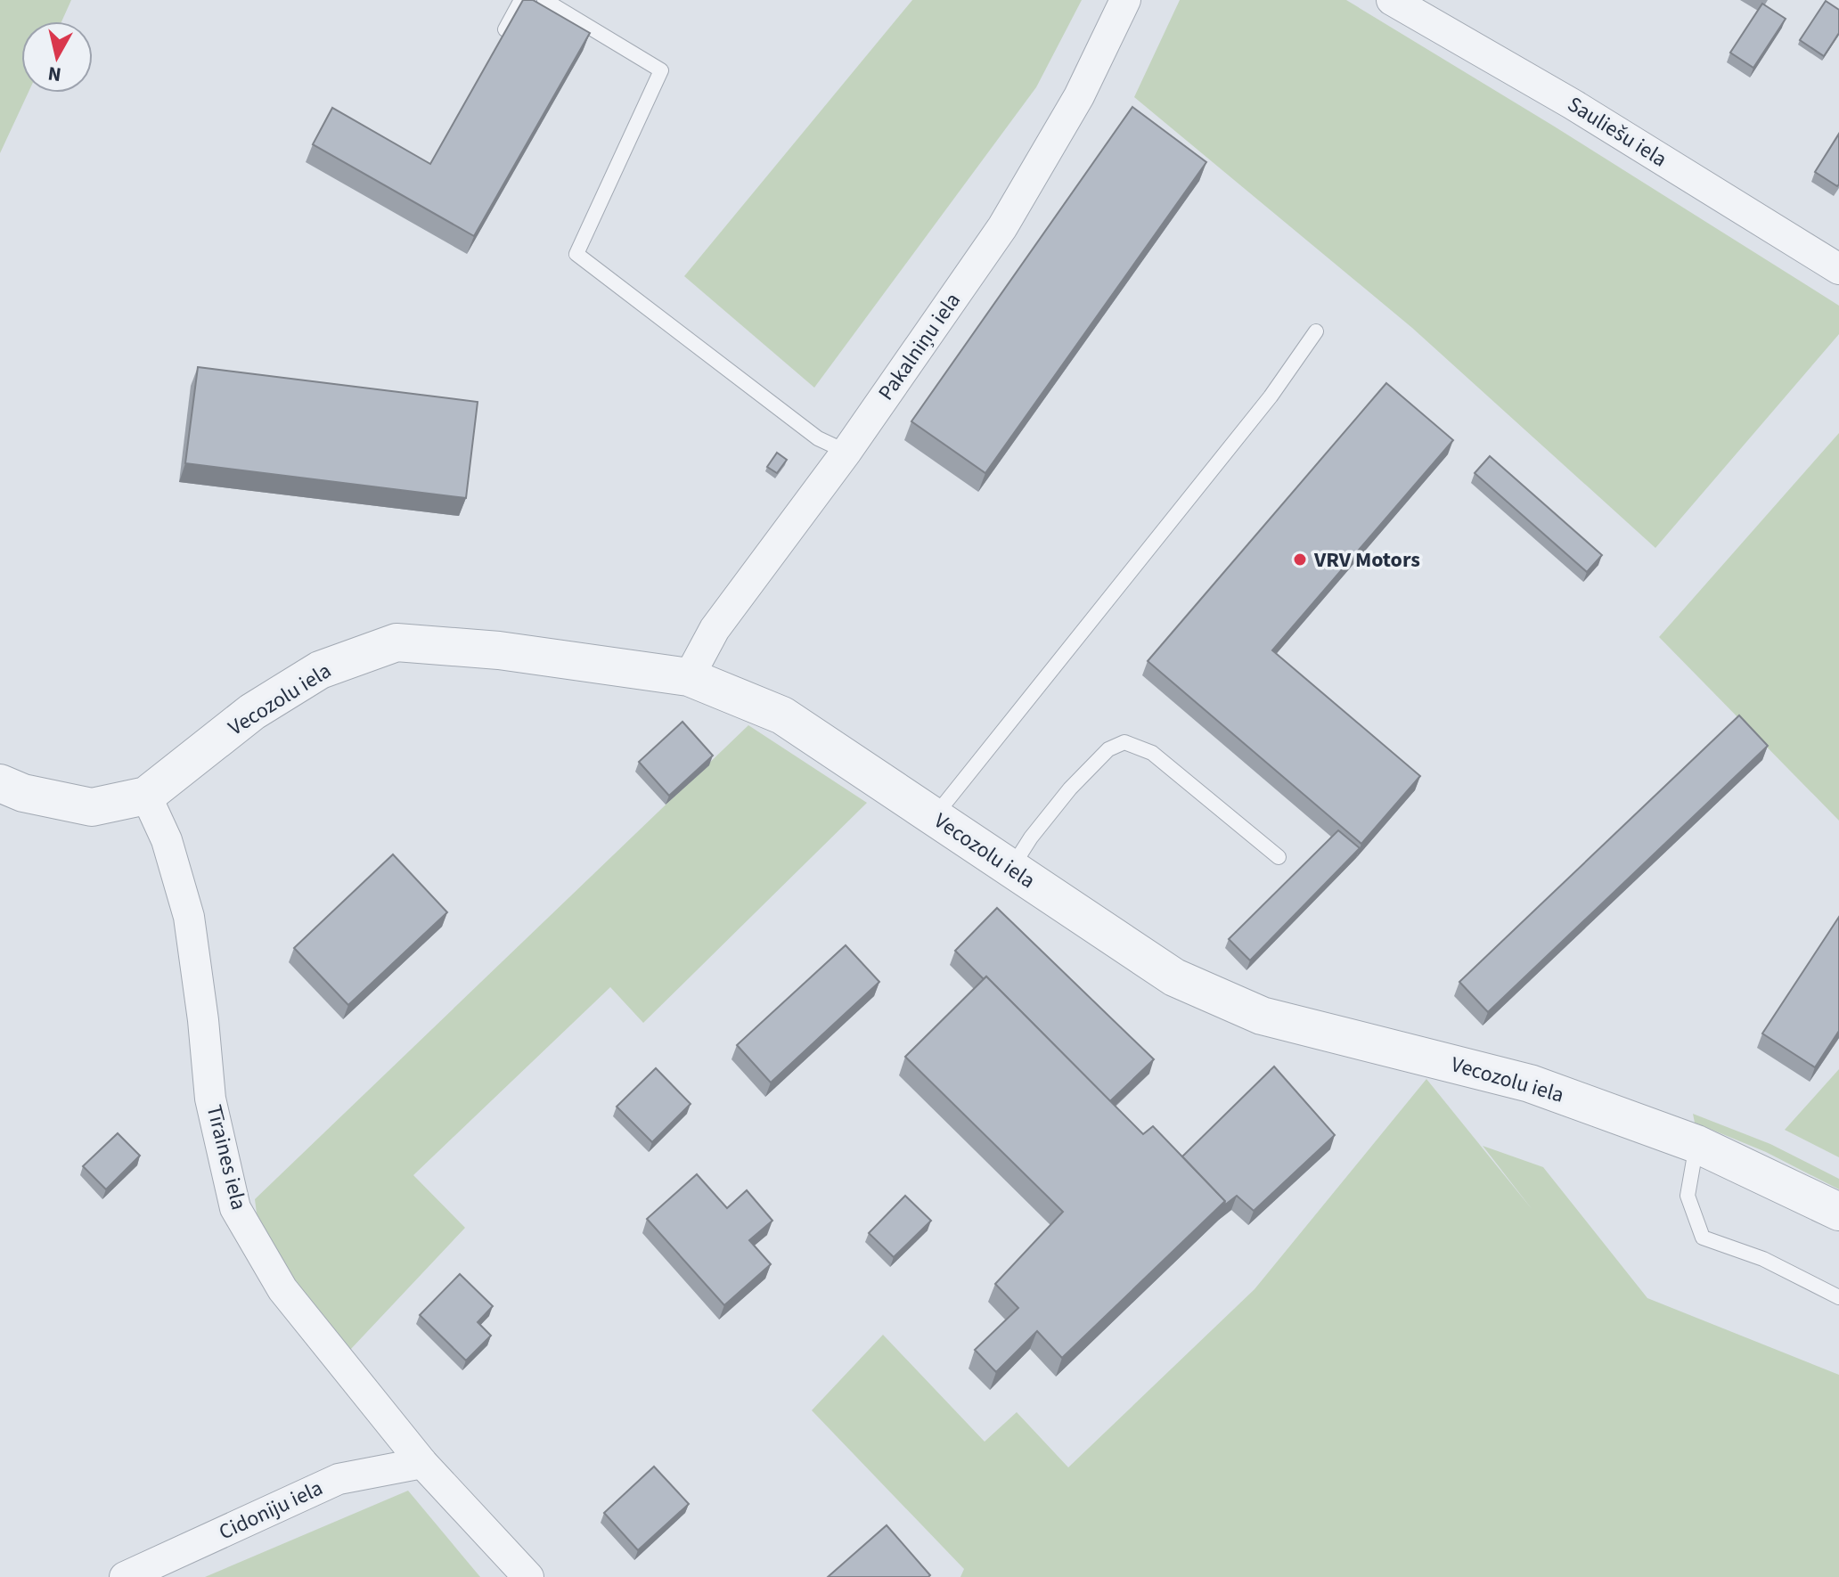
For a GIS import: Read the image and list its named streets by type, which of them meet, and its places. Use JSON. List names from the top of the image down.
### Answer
{
  "streets": {
    "street": [
      "Sauliešu iela",
      "Pakalniņu iela",
      "Vecozolu iela",
      "Tīraines iela",
      "Cidoniju iela"
    ]
  },
  "crossings": [
    ["Pakalniņu iela", "Vecozolu iela"],
    ["Vecozolu iela", "Tīraines iela"],
    ["Tīraines iela", "Cidoniju iela"]
  ],
  "places": ["VRV Motors"],
  "north": "bottom"
}
